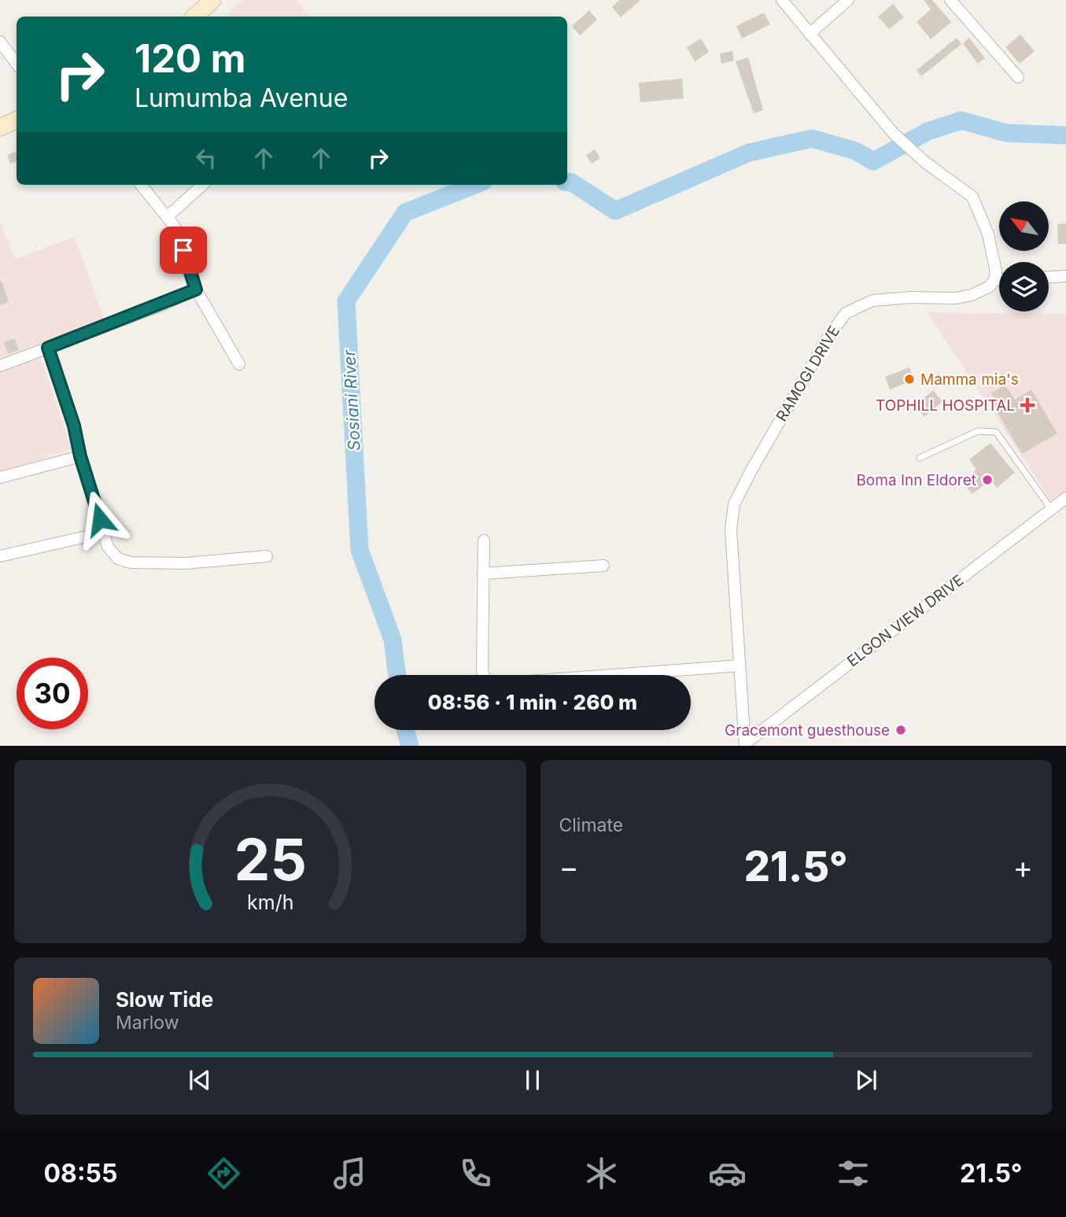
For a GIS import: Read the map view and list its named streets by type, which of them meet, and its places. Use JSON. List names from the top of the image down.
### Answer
{
  "streets": {
    "street": ["RAMOGI DRIVE", "ELGON VIEW DRIVE"]
  },
  "crossings": [
    ["RAMOGI DRIVE", "ELGON VIEW DRIVE"]
  ],
  "water": ["Sosiani River"],
  "places": {
    "other": ["Mamma mia's", "Boma Inn Eldoret", "Gracemont guesthouse"],
    "health": ["TOPHILL HOSPITAL"]
  },
  "north": "top left",
  "page": {
    "turn": ["120 m", "Lumumba Avenue"],
    "limit": "30",
    "trip": "08:56 · 1 min · 260 m",
    "tile": "Climate",
    "heat": ["−", "21.5°", "+"],
    "song": ["Slow Tide", "Marlow"],
    "tabs": ["08:55", "21.5°"],
    "gauge": ["25", "km/h"]
  }
}
